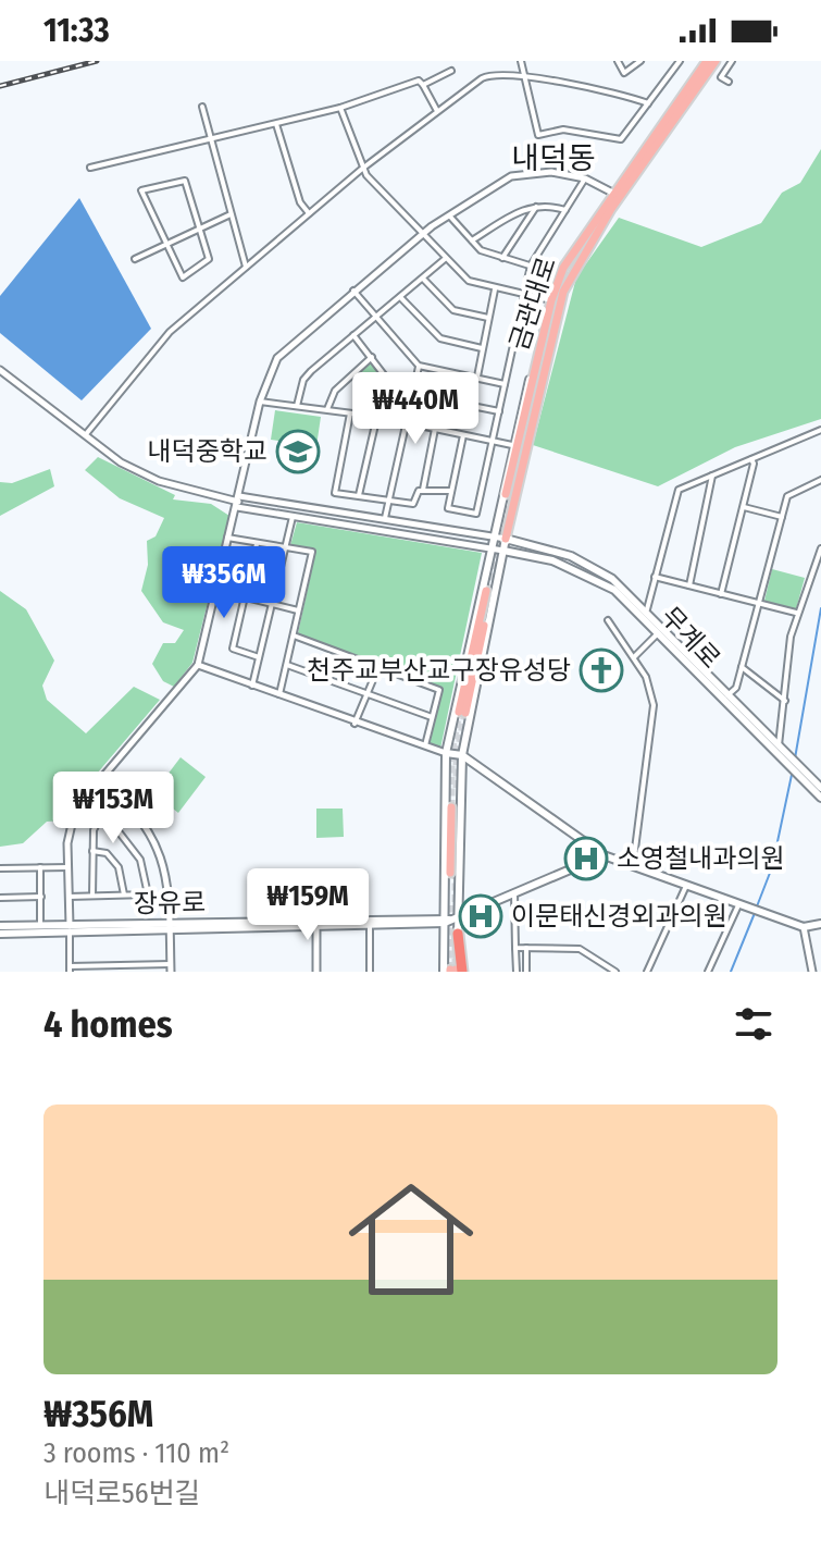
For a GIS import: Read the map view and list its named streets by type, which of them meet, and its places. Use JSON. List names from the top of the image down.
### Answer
{
  "streets": {
    "main road": ["금관대로", "무계로", "장유로"]
  },
  "districts": ["내덕동"],
  "places": {
    "school or university": ["내덕중학교"],
    "church": ["천주교부산교구장유성당"],
    "hospital": ["소영철내과의원", "이문태신경외과의원"]
  },
  "page": {
    "status": "11:33",
    "price": [
      "₩440M",
      "₩356M",
      "₩153M",
      "₩159M"
    ],
    "heading": "4 homes",
    "list": [
      {
        "name": "₩356M",
        "note": "3 rooms · 110 m² · 내덕로56번길"
      }
    ]
  }
}
